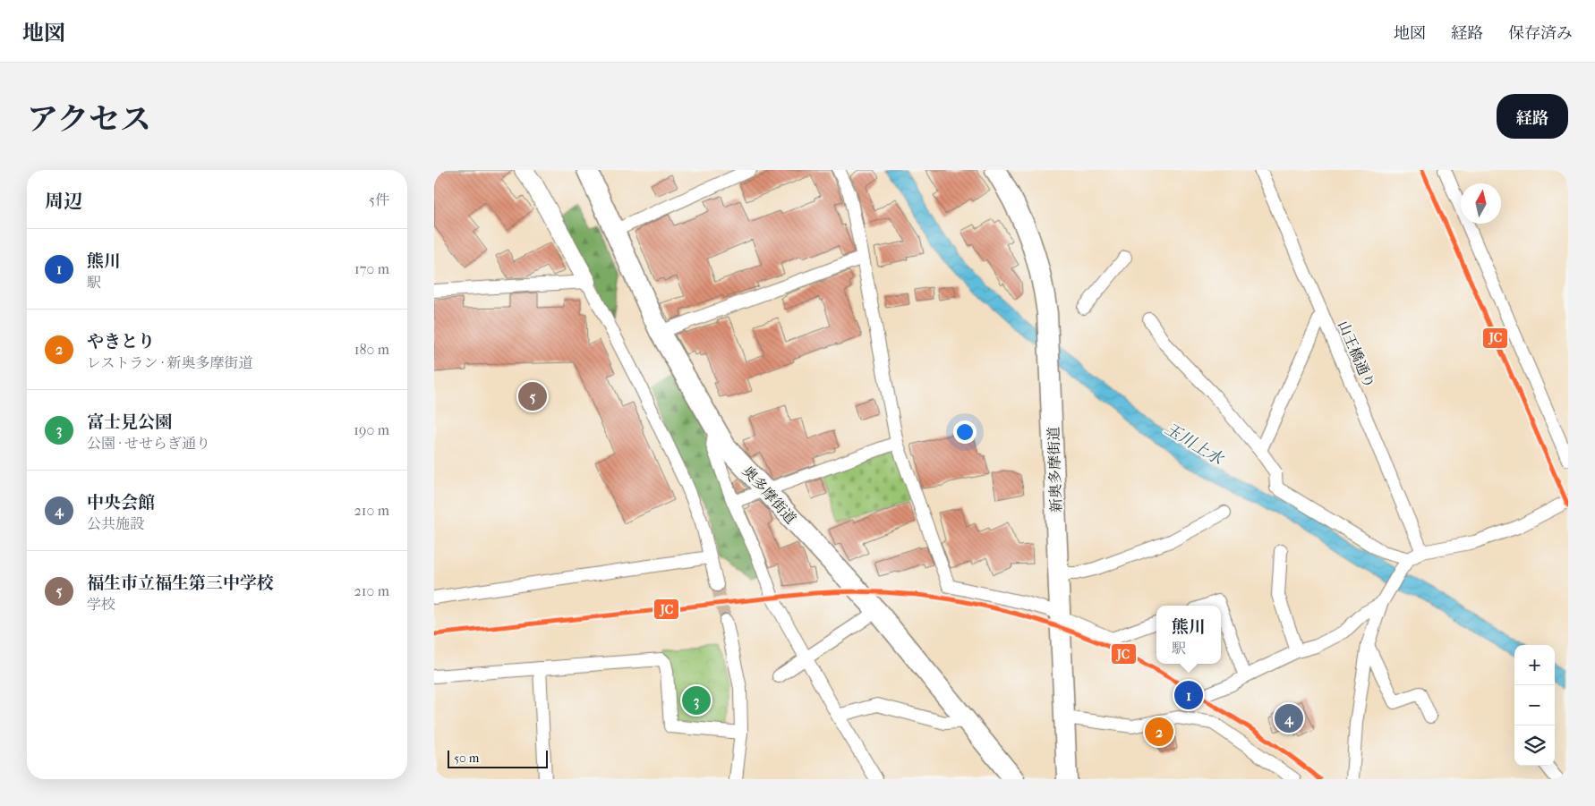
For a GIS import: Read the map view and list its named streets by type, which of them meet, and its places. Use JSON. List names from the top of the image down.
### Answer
{
  "streets": {
    "main road": ["新奥多摩街道", "奥多摩街道"],
    "street": ["山王橋通り"]
  },
  "water": ["玉川上水"],
  "lines": ["transit line JC"],
  "scale_bar": "50 m",
  "north": "top",
  "page": {
    "header": "地図",
    "nav": ["地図", "経路", "保存済み"],
    "title": "アクセス",
    "buttons": "経路",
    "heading": ["周辺", "5件"],
    "list": [
      {
        "mark": "1",
        "name": "熊川",
        "note": "駅",
        "value": "170 m"
      },
      {
        "mark": "2",
        "name": "やきとり",
        "note": "レストラン · 新奥多摩街道",
        "value": "180 m"
      },
      {
        "mark": "3",
        "name": "富士見公園",
        "note": "公園 · せせらぎ通り",
        "value": "190 m"
      },
      {
        "mark": "4",
        "name": "中央会館",
        "note": "公共施設",
        "value": "210 m"
      },
      {
        "mark": "5",
        "name": "福生市立福生第三中学校",
        "note": "学校",
        "value": "210 m"
      }
    ],
    "pins": [
      "5",
      "1",
      "3",
      "4",
      "2"
    ],
    "popup": ["熊川", "駅"],
    "map_buttons": ["+", "−"],
    "scale": "50 m"
  }
}
